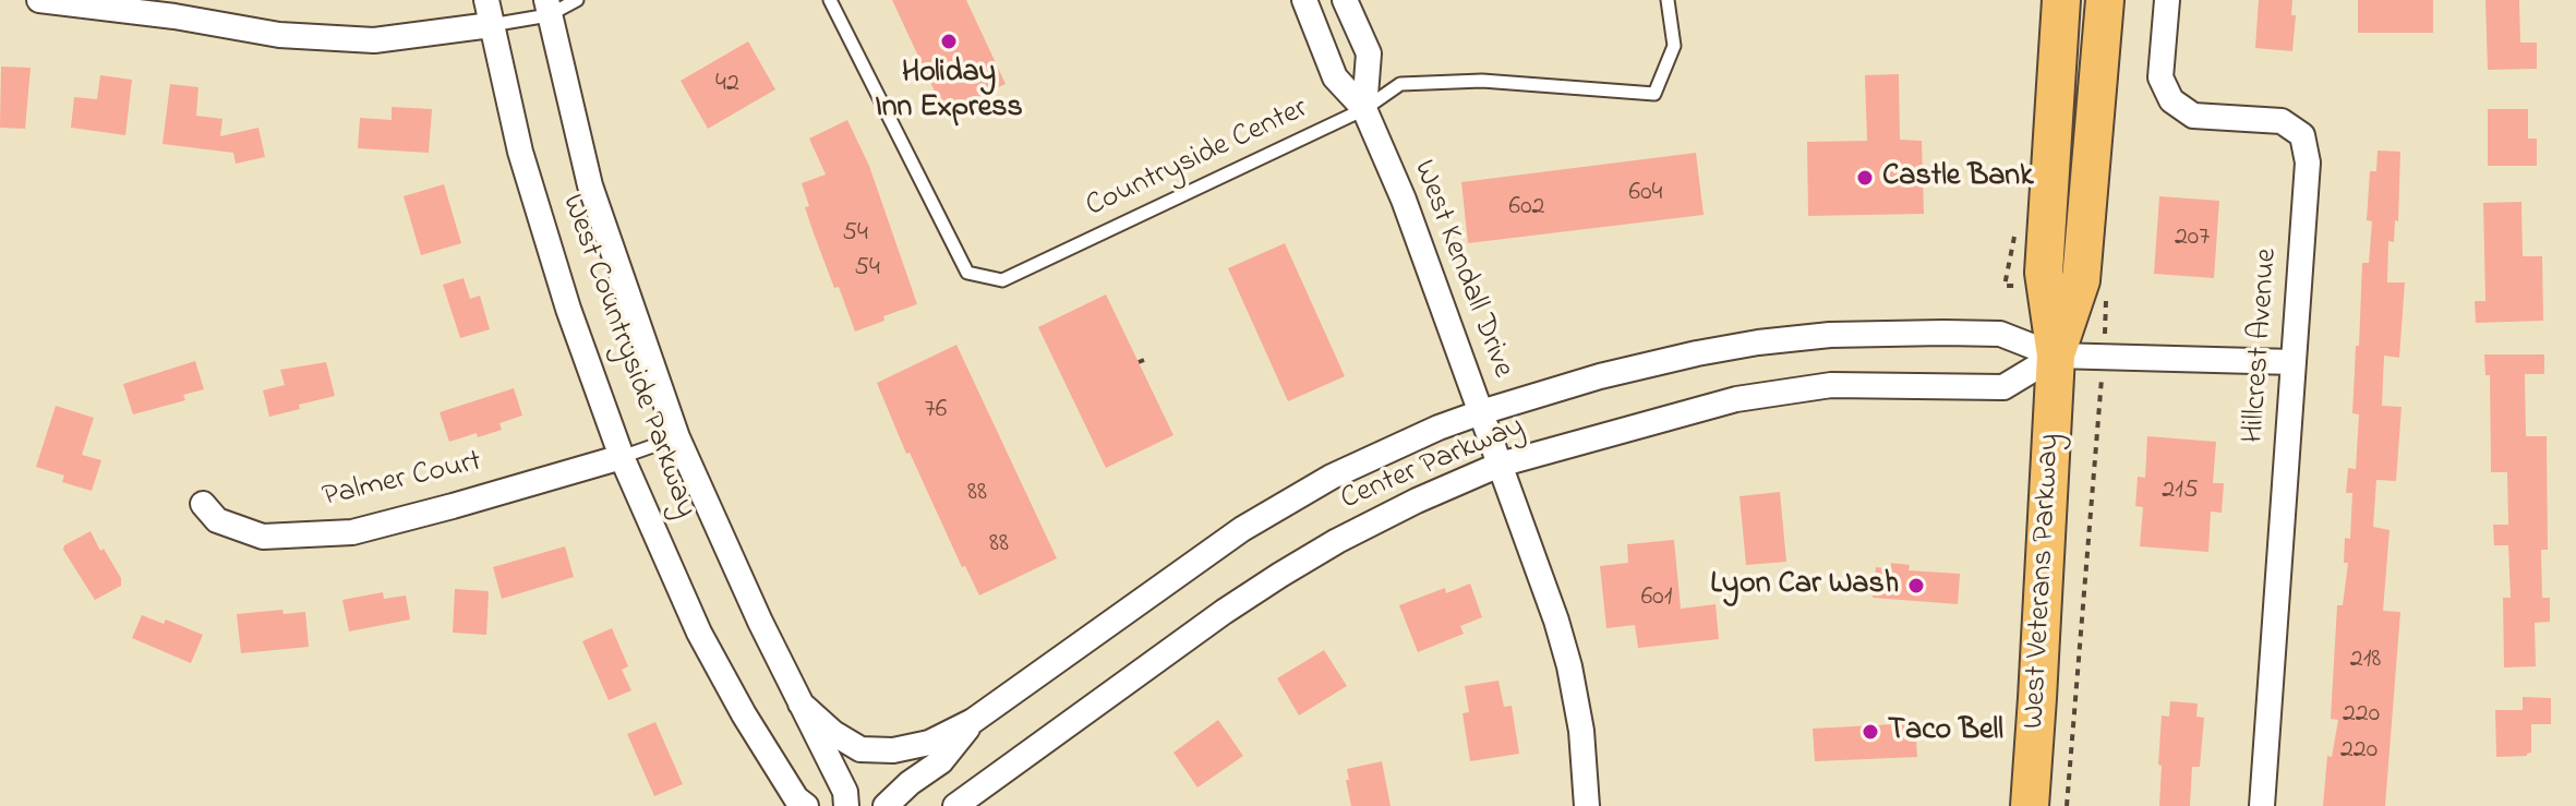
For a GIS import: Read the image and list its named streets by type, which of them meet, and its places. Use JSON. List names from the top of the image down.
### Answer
{
  "streets": {
    "main road": ["West Veterans Parkway"],
    "street": [
      "West Kendall Drive",
      "Hillcrest Avenue",
      "West Countryside Parkway",
      "Center Parkway",
      "Palmer Court"
    ],
    "lane": ["Countryside Center"]
  },
  "crossings": [
    ["Countryside Center", "West Kendall Drive"],
    ["West Kendall Drive", "Center Parkway"],
    ["Hillcrest Avenue", "Center Parkway"],
    ["West Countryside Parkway", "Center Parkway"],
    ["West Countryside Parkway", "Palmer Court"],
    ["Center Parkway", "West Veterans Parkway"]
  ],
  "places": [
    "Holiday Inn Express",
    "Castle Bank",
    "Lyon Car Wash",
    "Taco Bell"
  ],
  "house_numbers": [
    "42",
    "604",
    "602",
    "54",
    "207",
    "54",
    "76",
    "215",
    "88",
    "88",
    "601",
    "218",
    "220",
    "220"
  ]
}
